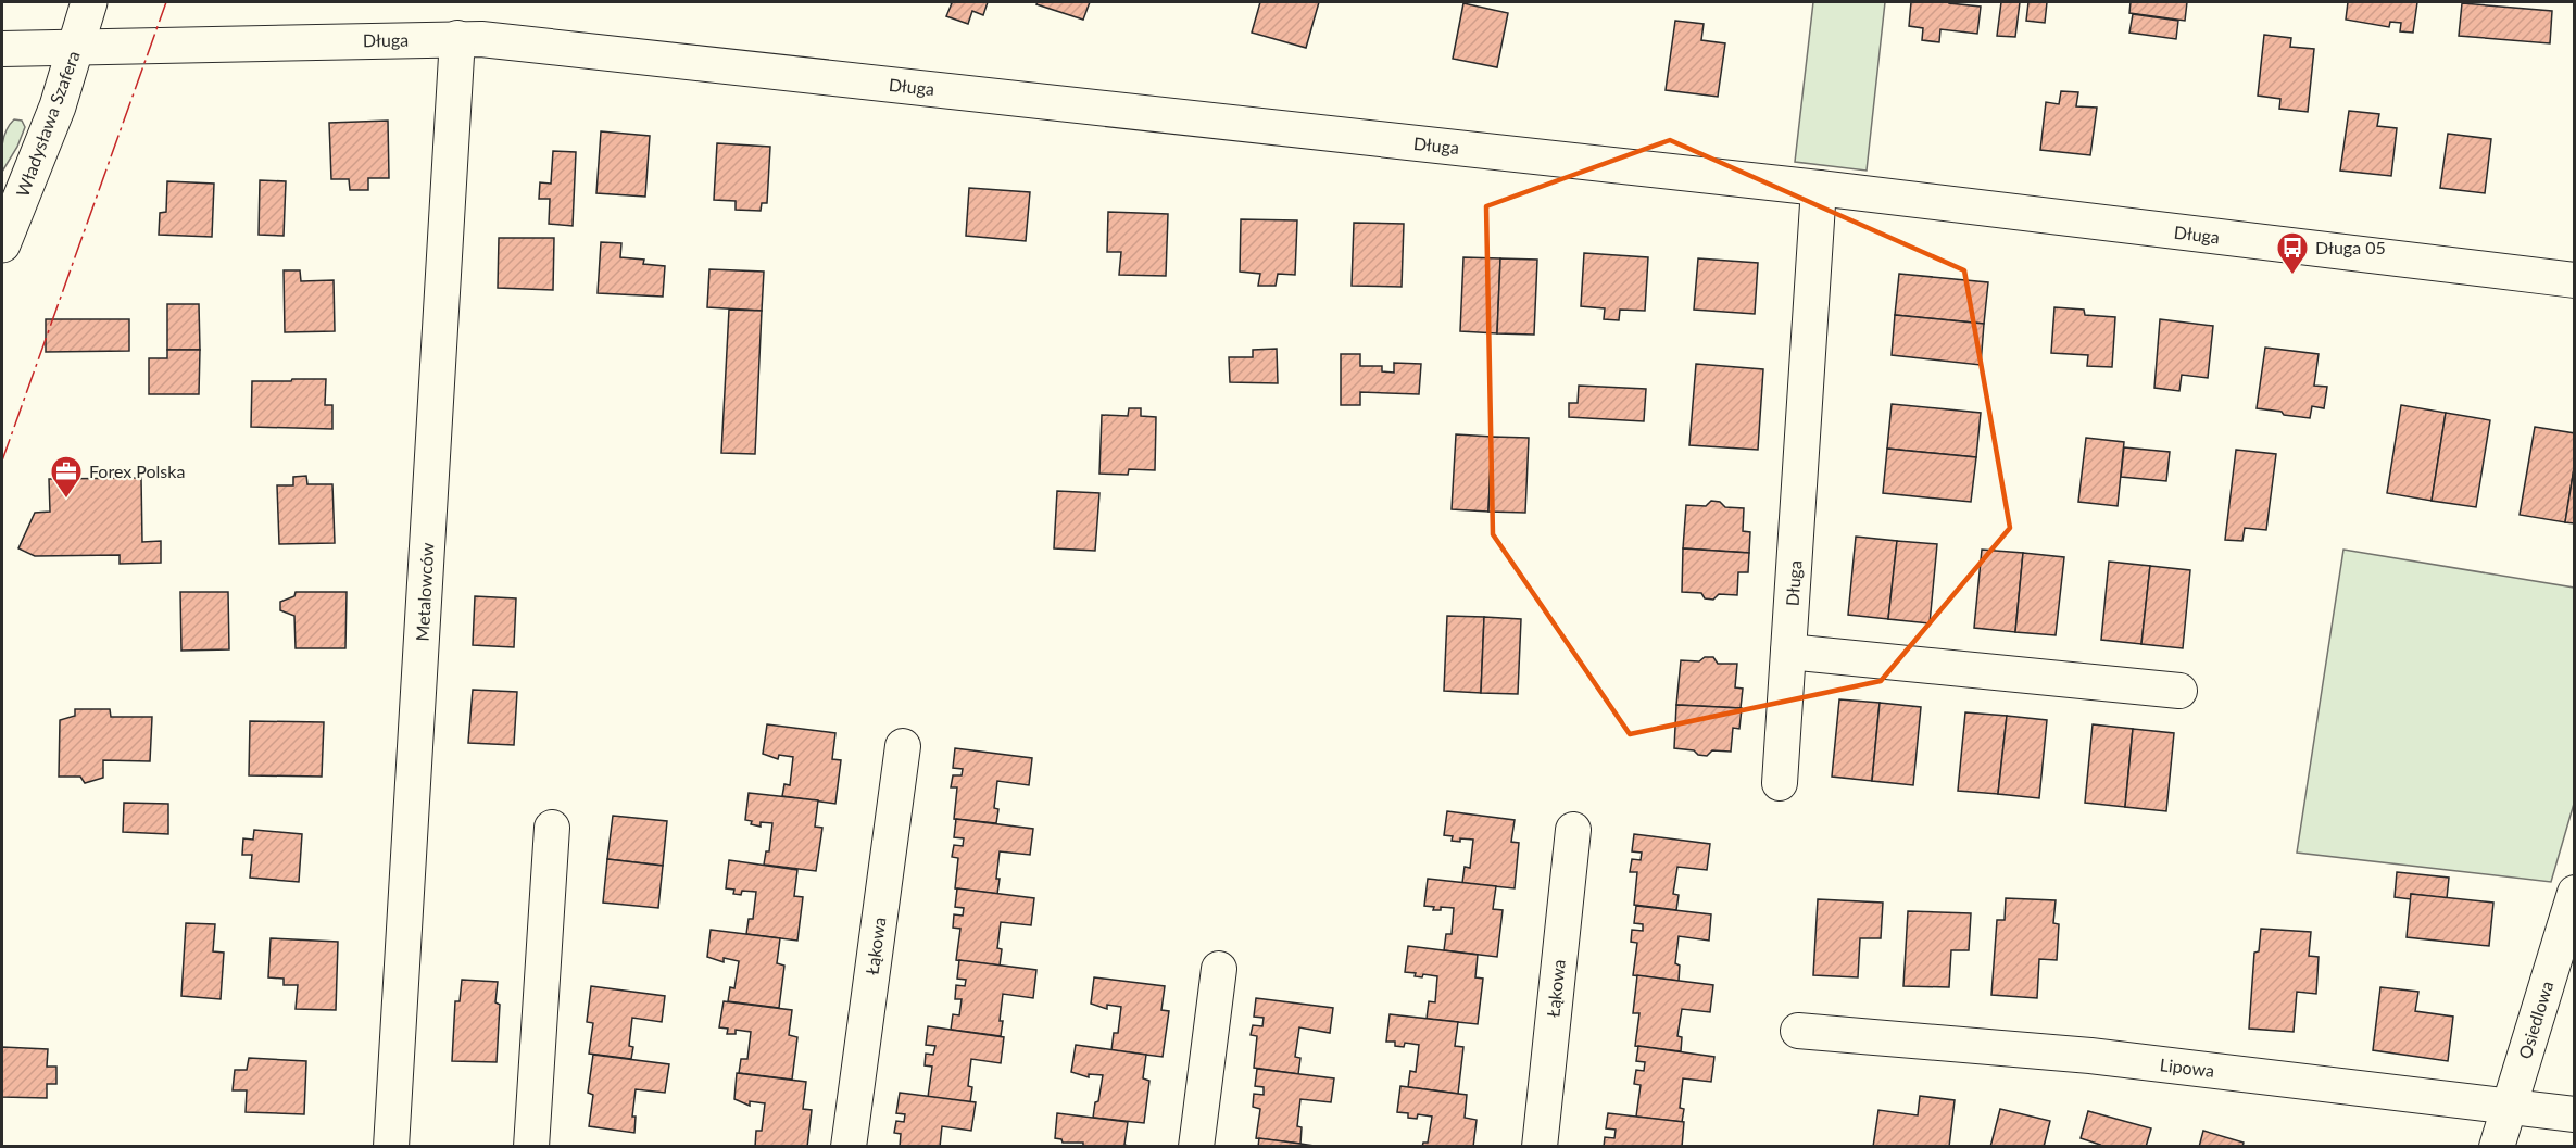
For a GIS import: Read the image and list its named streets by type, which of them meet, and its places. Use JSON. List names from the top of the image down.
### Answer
{
  "streets": {
    "street": [
      "Długa",
      "Władysława Szafera",
      "Metalowców",
      "Łąkowa",
      "Osiedlowa",
      "Lipowa"
    ]
  },
  "crossings": [
    ["Długa", "Władysława Szafera"],
    ["Długa", "Metalowców"],
    ["Osiedlowa", "Lipowa"]
  ],
  "places": {
    "bus stop": ["Długa 05"],
    "office": ["Forex Polska"]
  }
}
